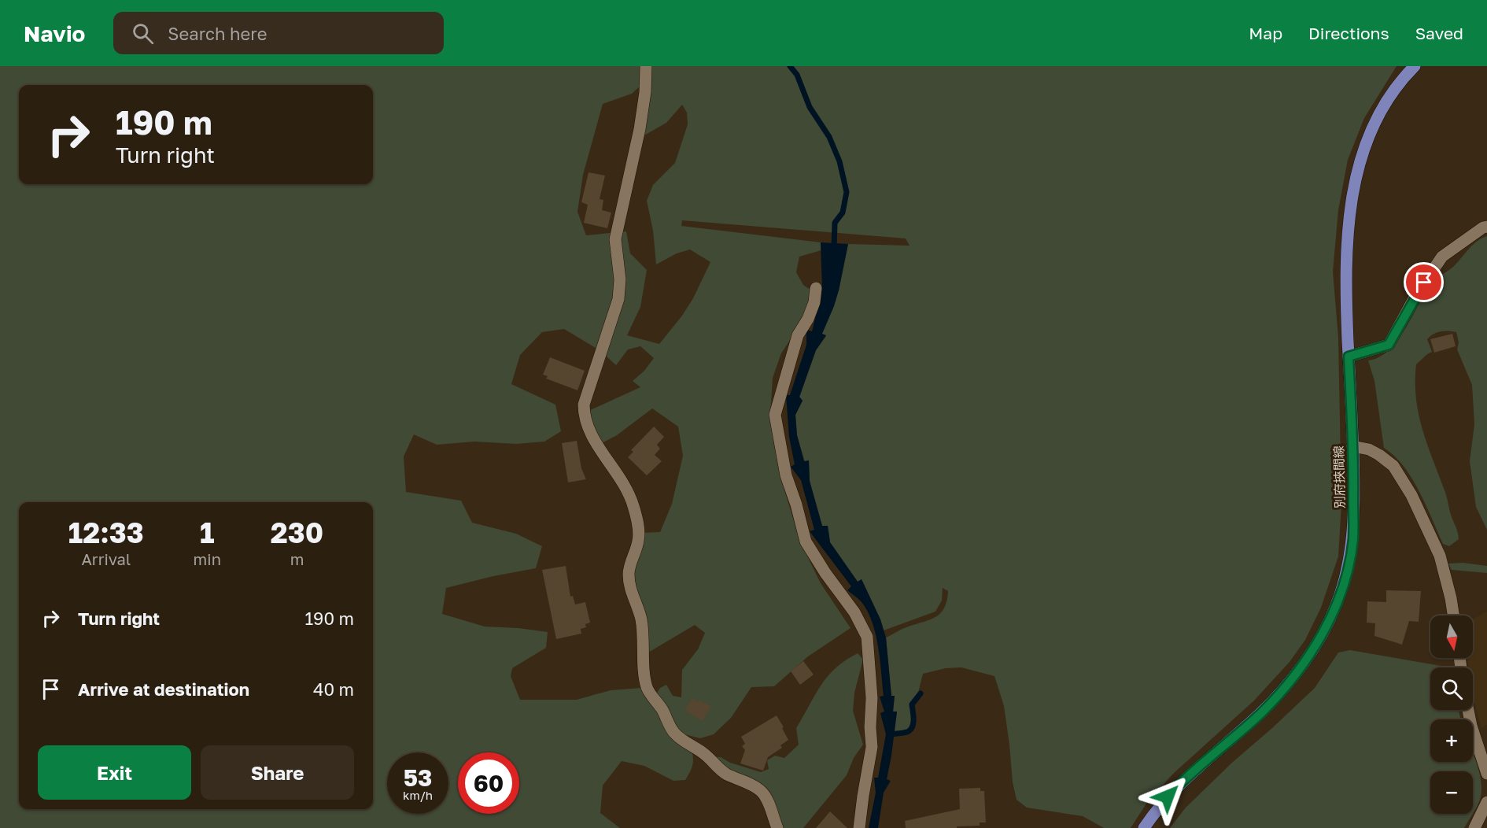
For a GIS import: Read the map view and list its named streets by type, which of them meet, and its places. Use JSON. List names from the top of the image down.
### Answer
{
  "streets": {
    "main road": ["別府挾間線"]
  },
  "north": "bottom",
  "page": {
    "header": "Navio",
    "search": "Search here",
    "nav": ["Map", "Directions", "Saved"],
    "turn": ["190 m", "Turn right"],
    "eta": [
      "12:33",
      "Arrival",
      "1",
      "min",
      "230",
      "m"
    ],
    "list": [
      {
        "name": "Turn right",
        "value": "190 m"
      },
      {
        "name": "Arrive at destination",
        "value": "40 m"
      }
    ],
    "map_buttons": ["+", "−"],
    "buttons": ["Exit", "Share"],
    "speed": "53 km/h",
    "limit": "60"
  }
}
